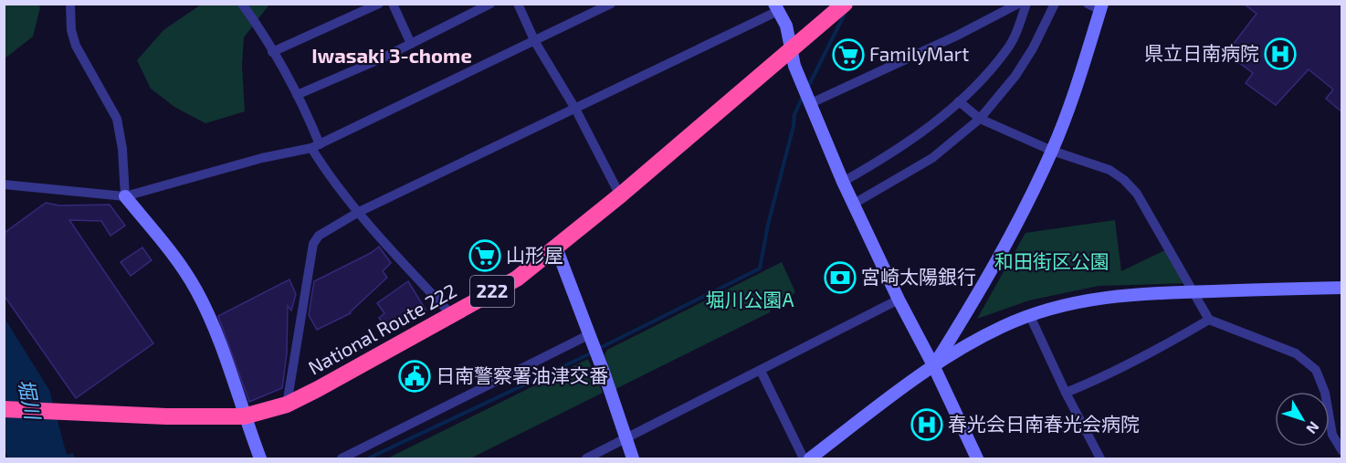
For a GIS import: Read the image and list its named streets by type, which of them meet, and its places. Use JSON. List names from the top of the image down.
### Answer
{
  "streets": {
    "highway": ["222", "National Route 222"]
  },
  "districts": ["Iwasaki 3-chome"],
  "water": ["堀川"],
  "parks": ["和田街区公園", "堀川公園A"],
  "places": {
    "hospital": ["県立日南病院", "春光会日南春光会病院"],
    "supermarket": ["FamilyMart", "山形屋"],
    "bank": ["宮崎太陽銀行"],
    "public building": ["日南警察署油津交番"]
  },
  "north": "bottom right"
}
